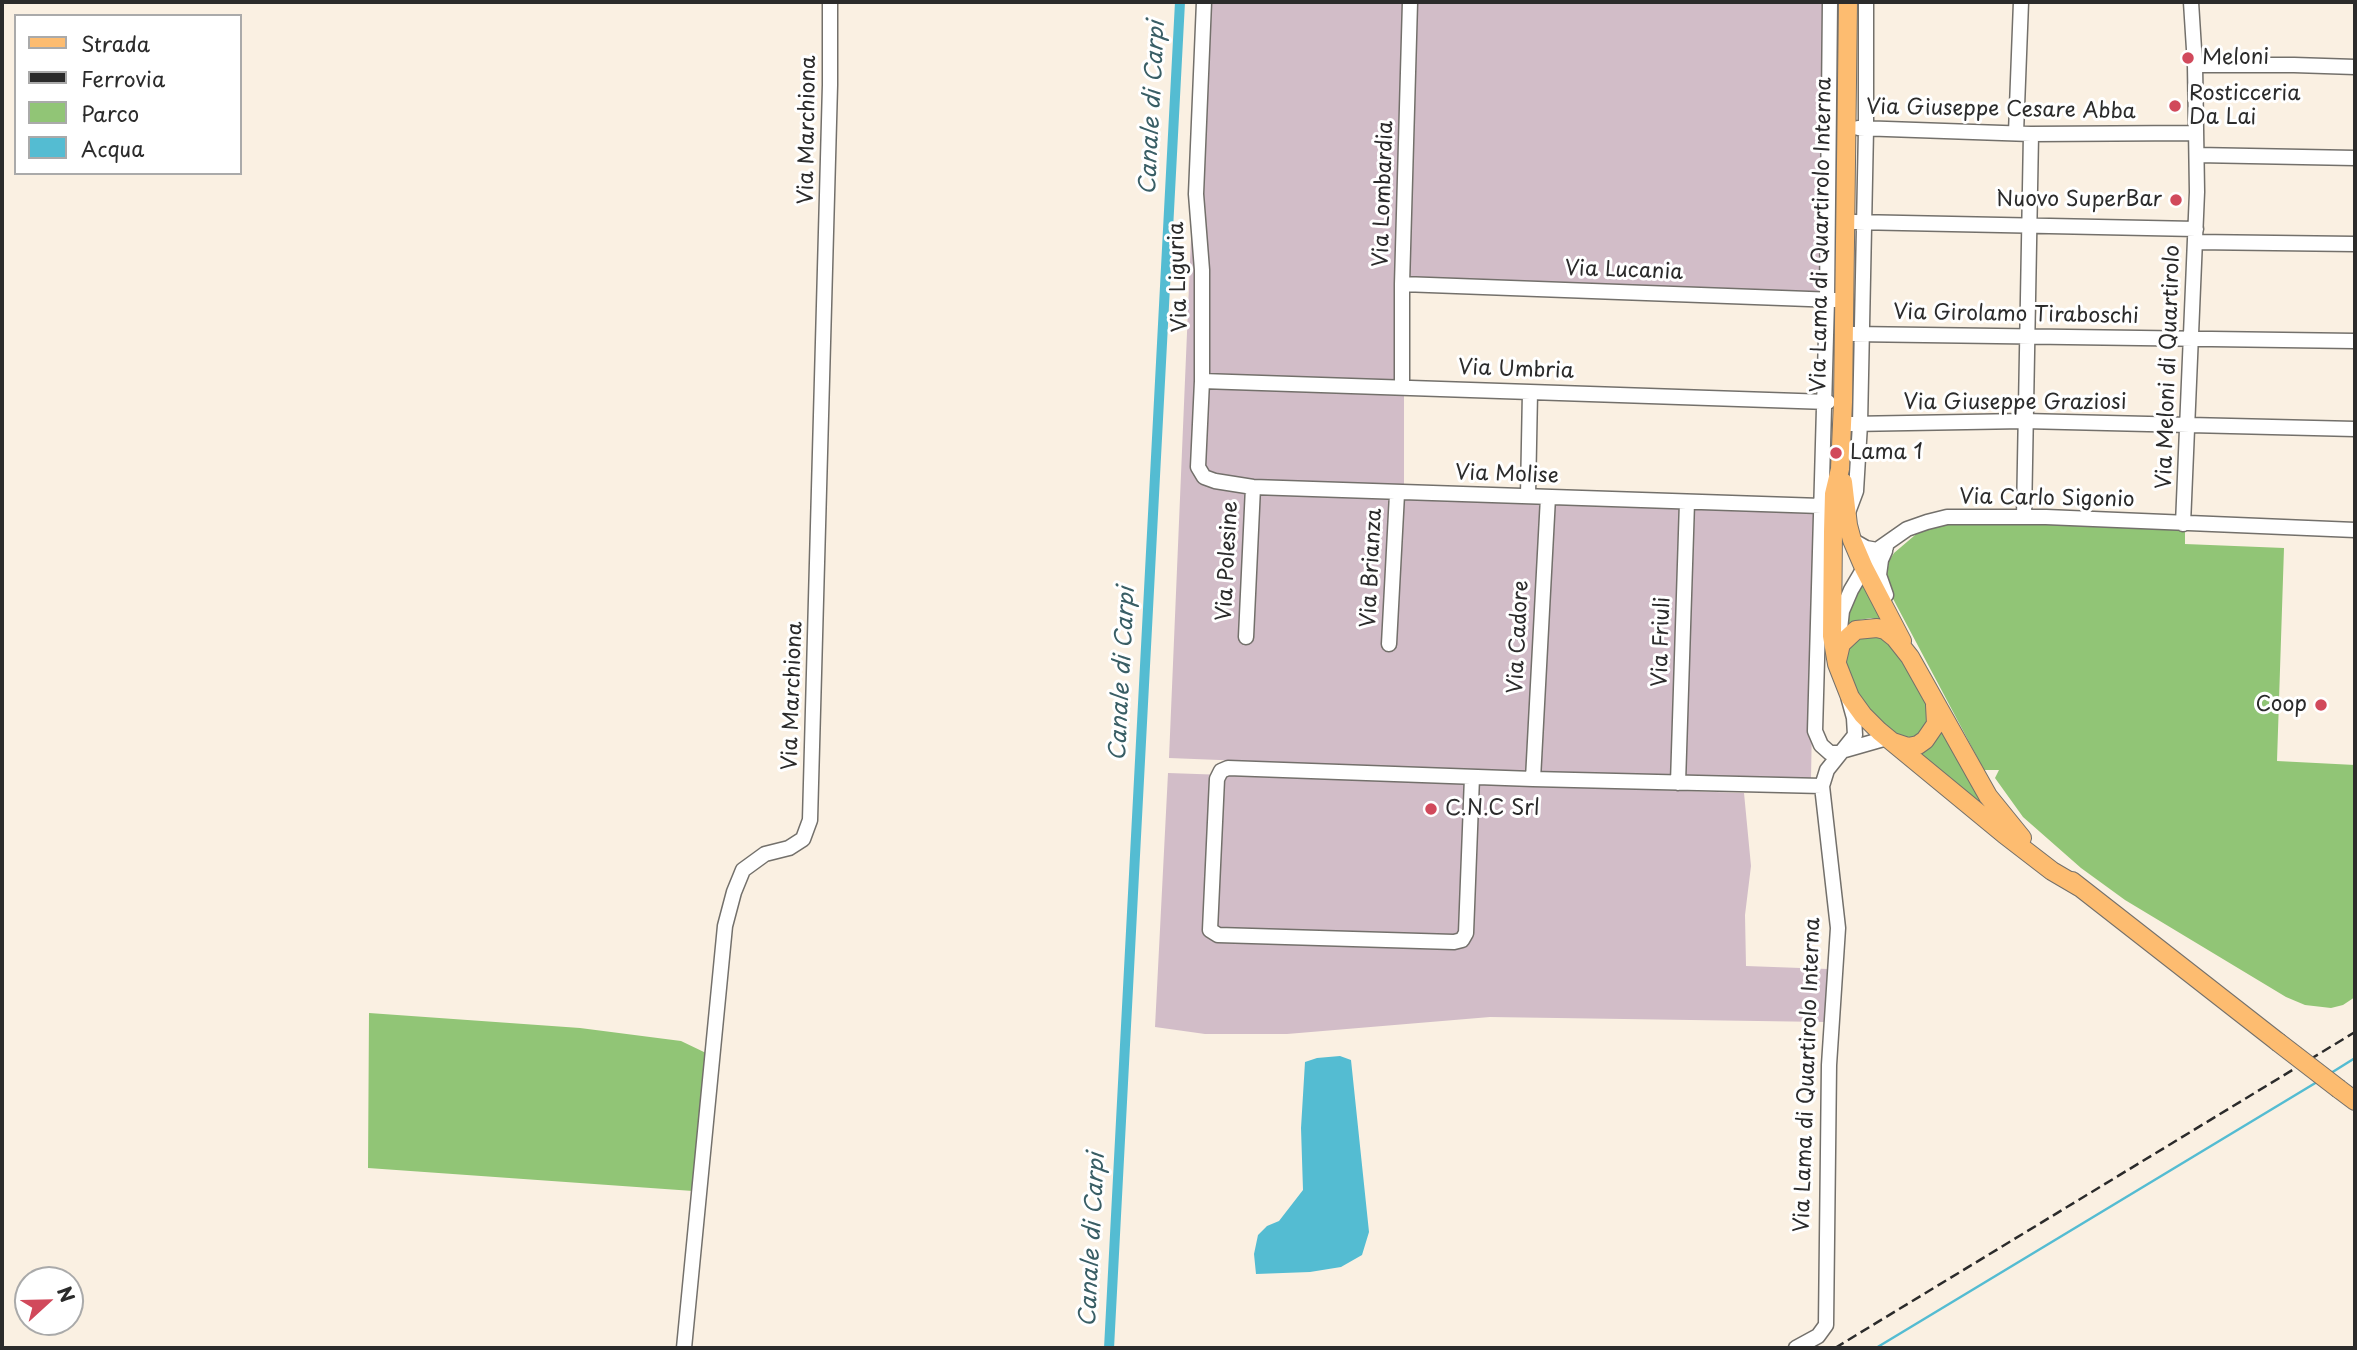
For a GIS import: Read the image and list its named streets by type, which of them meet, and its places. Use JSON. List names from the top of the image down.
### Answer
{
  "streets": {
    "main road": ["Via Lama di Quartirolo Interna"],
    "street": [
      "Via Giuseppe Cesare Abba",
      "Via Marchiona",
      "Via Lombardia",
      "Via Lucania",
      "Via Liguria",
      "Via Girolamo Tiraboschi",
      "Via Meloni di Quartirolo",
      "Via Umbria",
      "Via Giuseppe Graziosi",
      "Via Molise",
      "Via Carlo Sigonio",
      "Via Polesine",
      "Via Brianza",
      "Via Cadore",
      "Via Friuli"
    ]
  },
  "crossings": [
    ["Via Giuseppe Cesare Abba", "Via Lama di Quartirolo Interna"],
    ["Via Giuseppe Cesare Abba", "Via Meloni di Quartirolo"],
    ["Via Lombardia", "Via Lucania"],
    ["Via Lombardia", "Via Umbria"],
    ["Via Lama di Quartirolo Interna", "Via Lucania"],
    ["Via Lama di Quartirolo Interna", "Via Girolamo Tiraboschi"],
    ["Via Lama di Quartirolo Interna", "Via Giuseppe Graziosi"],
    ["Via Liguria", "Via Umbria"],
    ["Via Liguria", "Via Molise"],
    ["Via Girolamo Tiraboschi", "Via Meloni di Quartirolo"],
    ["Via Meloni di Quartirolo", "Via Giuseppe Graziosi"],
    ["Via Meloni di Quartirolo", "Via Carlo Sigonio"],
    ["Via Molise", "Via Polesine"],
    ["Via Molise", "Via Brianza"],
    ["Via Molise", "Via Cadore"],
    ["Via Molise", "Via Friuli"]
  ],
  "water": ["Canale di Carpi"],
  "places": [
    "Meloni",
    "Rosticceria Da Lai",
    "Nuovo SuperBar",
    "Lama 1",
    "Coop",
    "C.N.C Srl"
  ],
  "legend": [
    "Strada",
    "Ferrovia",
    "Parco",
    "Acqua"
  ],
  "north": "right"
}
